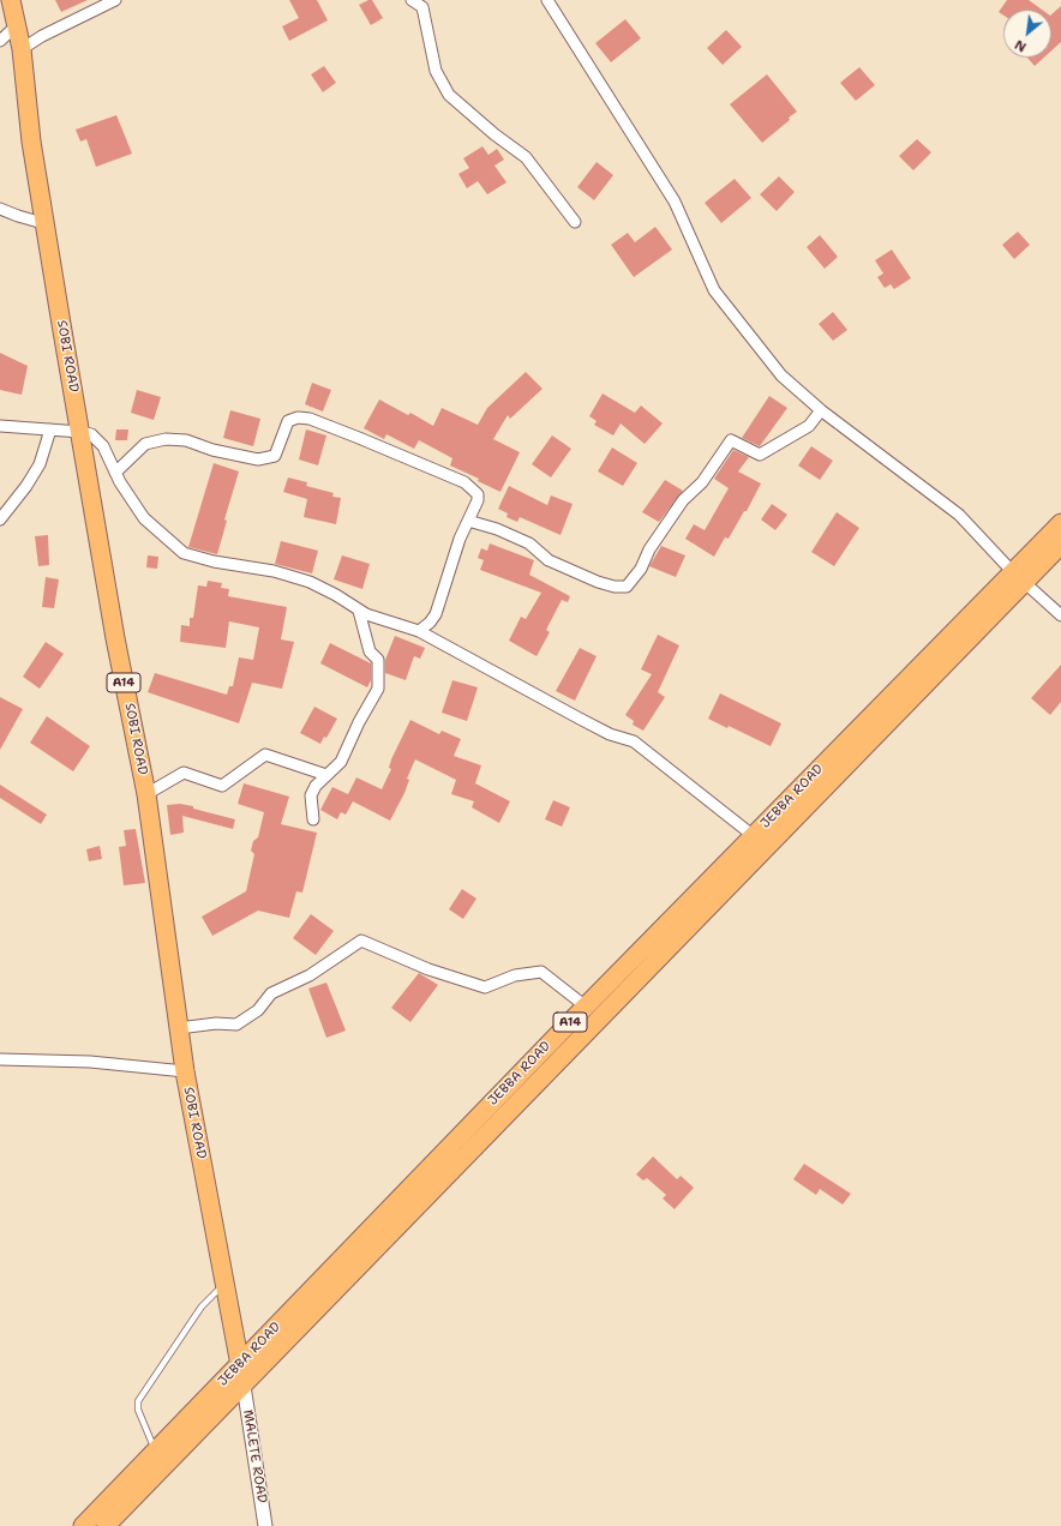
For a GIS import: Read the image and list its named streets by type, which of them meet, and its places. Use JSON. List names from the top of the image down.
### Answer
{
  "streets": {
    "highway": ["SOBI ROAD", "A14", "JEBBA ROAD"],
    "street": ["MALETE ROAD"]
  },
  "crossings": [
    ["SOBI ROAD", "JEBBA ROAD"],
    ["A14", "JEBBA ROAD"],
    ["A14", "MALETE ROAD"]
  ],
  "north": "bottom left"
}
